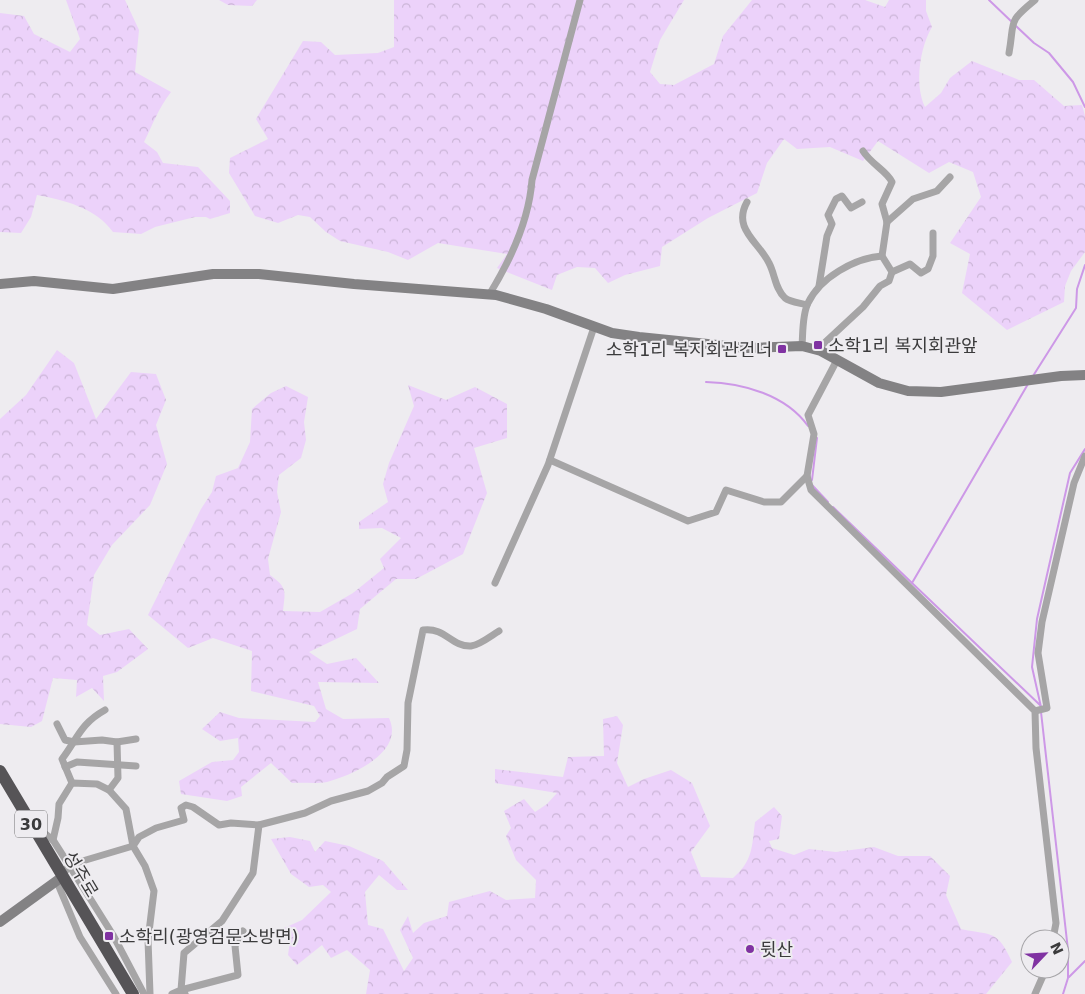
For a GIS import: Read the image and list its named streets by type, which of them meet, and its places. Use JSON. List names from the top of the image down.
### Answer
{
  "streets": {
    "highway": ["30", "성주로"]
  },
  "places": {
    "transit": ["소학1리 복지회관앞", "소학1리 복지회관건너", "소학리(광영검문소방면)"],
    "other": ["뒷산"]
  },
  "north": "top right"
}
